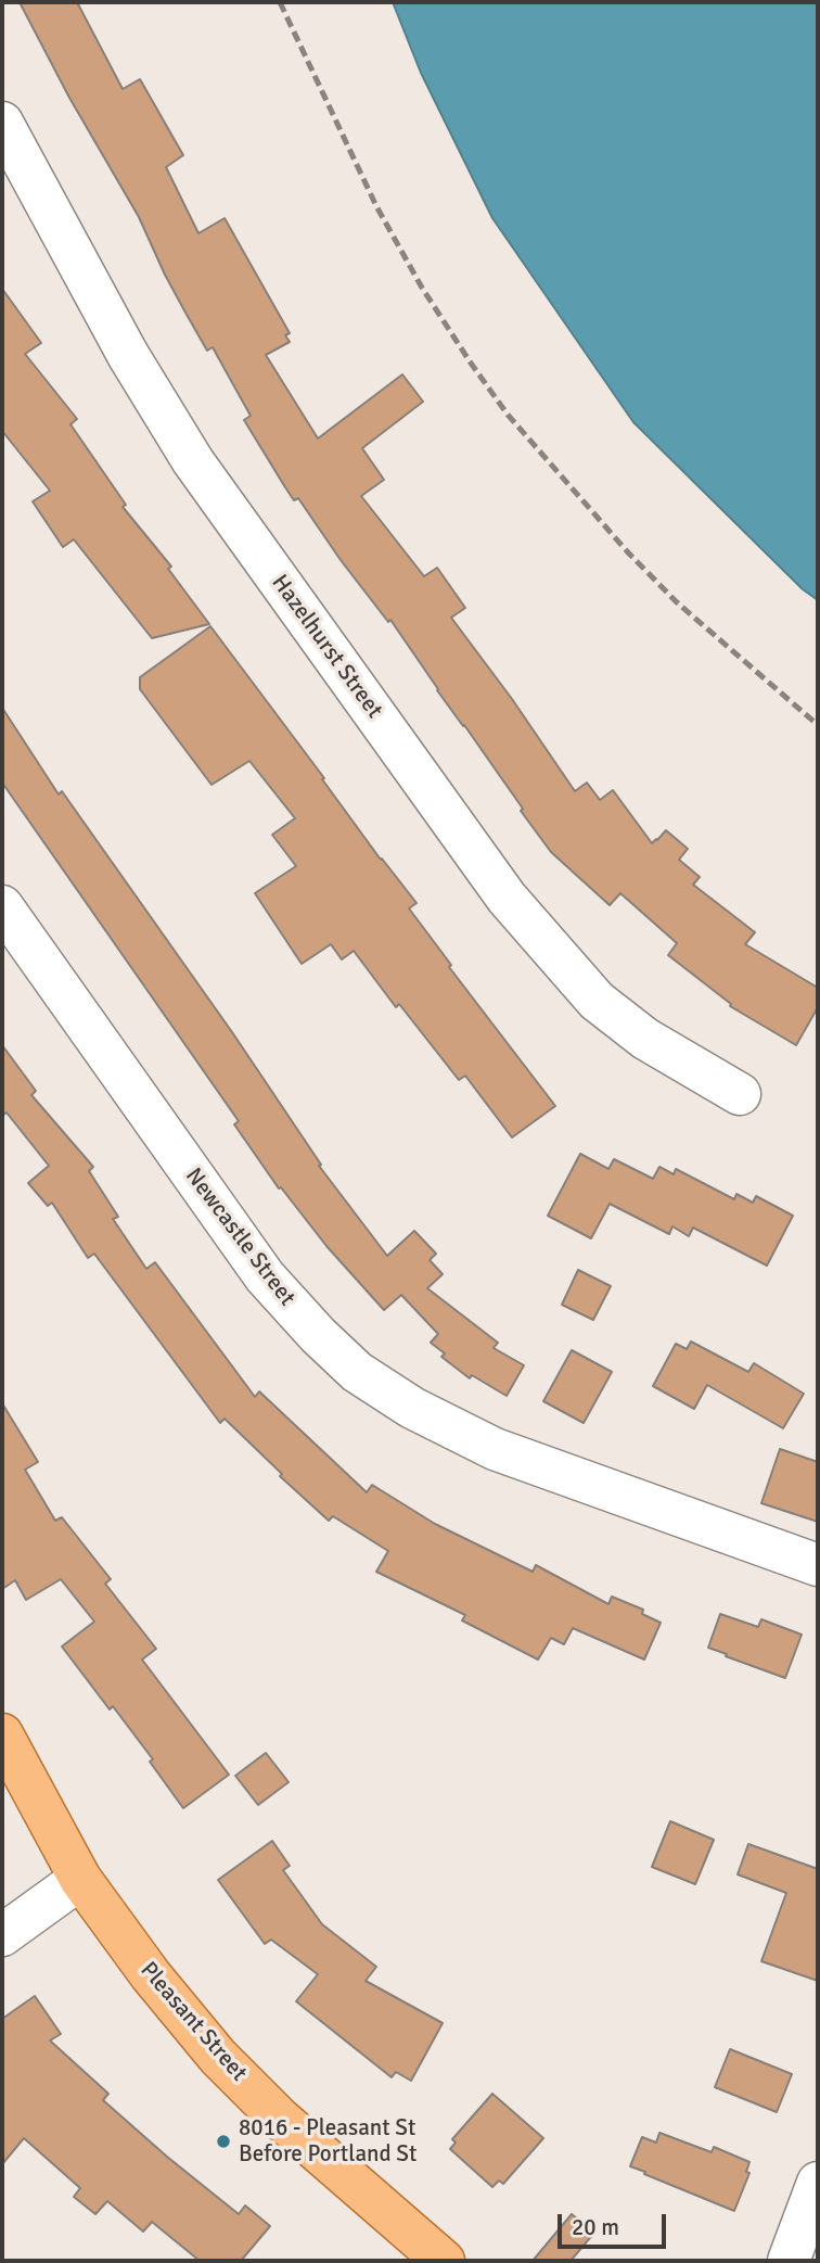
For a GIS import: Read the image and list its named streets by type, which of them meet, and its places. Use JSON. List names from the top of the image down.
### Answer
{
  "streets": {
    "main road": ["Pleasant Street"],
    "street": ["Hazelhurst Street", "Newcastle Street"]
  },
  "places": ["8016 - Pleasant St Before Portland St"],
  "scale_bar": "20 m"
}
